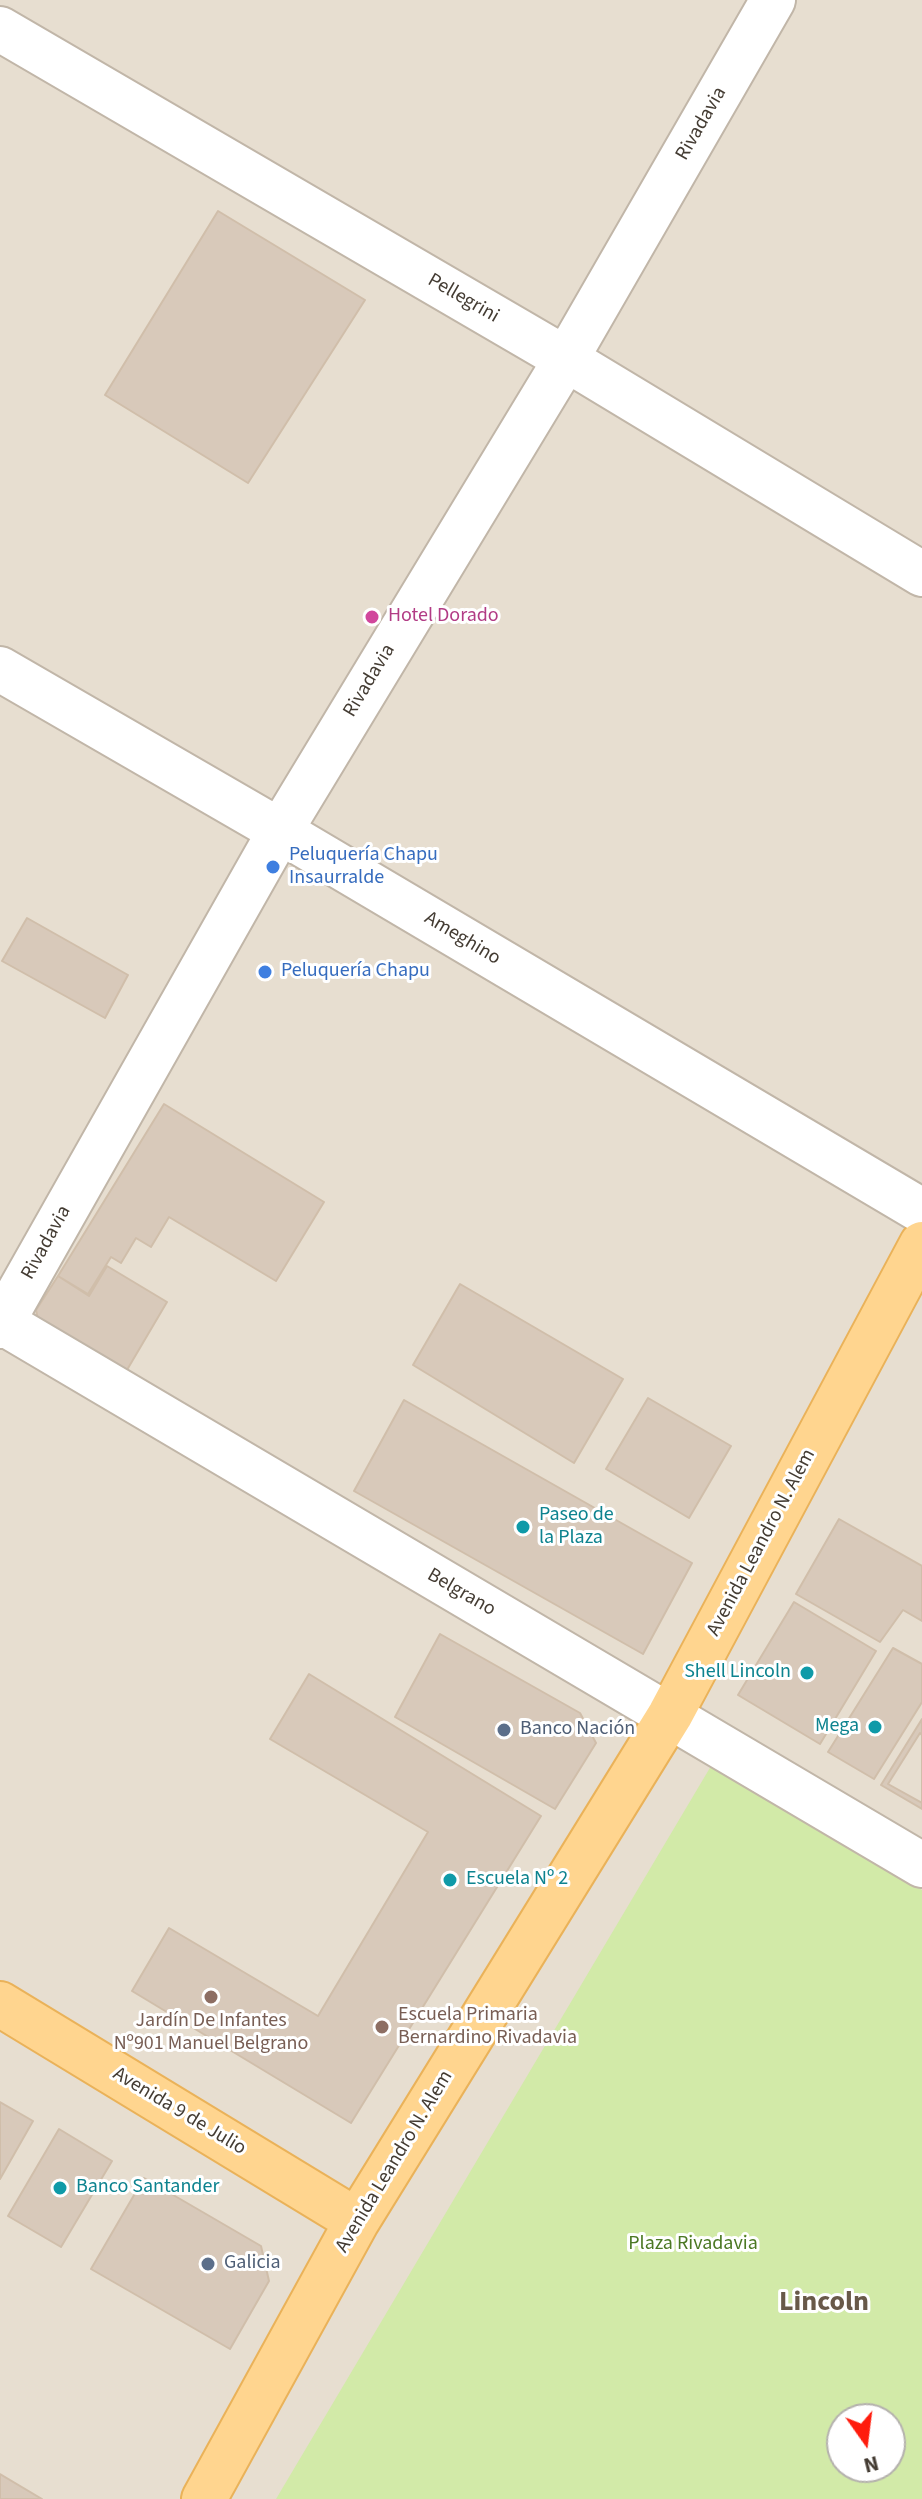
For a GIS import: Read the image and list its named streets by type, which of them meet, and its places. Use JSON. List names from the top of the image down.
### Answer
{
  "streets": {
    "main road": ["Avenida Leandro N. Alem", "Avenida 9 de Julio"],
    "street": [
      "Rivadavia",
      "Pellegrini",
      "Ameghino",
      "Belgrano"
    ]
  },
  "crossings": [
    ["Rivadavia", "Pellegrini"],
    ["Rivadavia", "Ameghino"],
    ["Rivadavia", "Belgrano"],
    ["Avenida Leandro N. Alem", "Belgrano"],
    ["Avenida Leandro N. Alem", "Avenida 9 de Julio"]
  ],
  "districts": ["Lincoln"],
  "parks": ["Plaza Rivadavia"],
  "places": [
    "Hotel Dorado",
    "Peluquería Chapu Insaurralde",
    "Peluquería Chapu",
    "Paseo de la Plaza",
    "Shell Lincoln",
    "Mega",
    "Banco Nación",
    "Escuela Nº 2",
    "Jardín De Infantes Nº901 Manuel Belgrano",
    "Escuela Primaria Bernardino Rivadavia",
    "Banco Santander",
    "Galicia"
  ],
  "north": "bottom"
}
